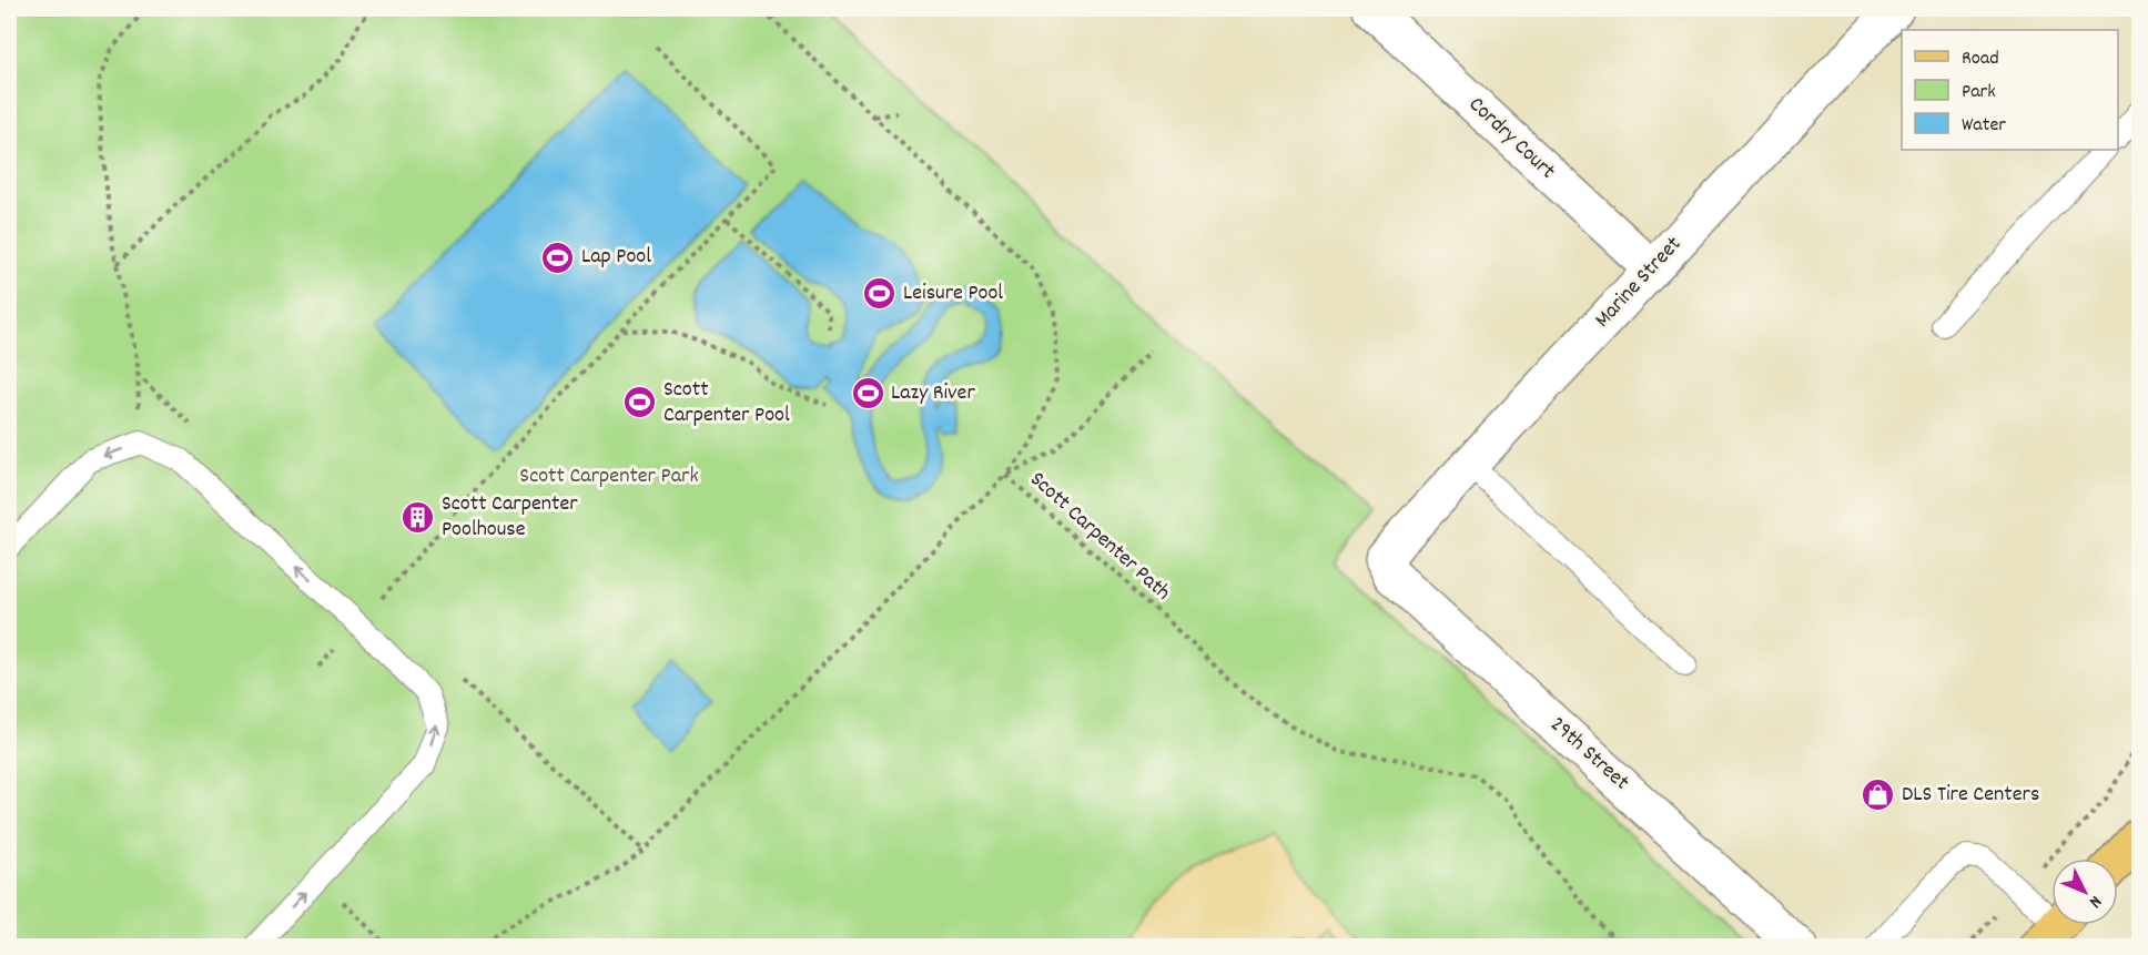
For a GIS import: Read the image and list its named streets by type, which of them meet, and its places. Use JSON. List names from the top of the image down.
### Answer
{
  "streets": {
    "street": ["Cordry Court", "Marine Street", "29th Street"],
    "path": ["Scott Carpenter Path"]
  },
  "crossings": [
    ["Cordry Court", "Marine Street"],
    ["Marine Street", "29th Street"]
  ],
  "parks": ["Scott Carpenter Park"],
  "places": {
    "sports": [
      "Lap Pool",
      "Leisure Pool",
      "Lazy River",
      "Scott Carpenter Pool"
    ],
    "building": ["Scott Carpenter Poolhouse"],
    "shop": ["DLS Tire Centers"]
  },
  "legend": ["Road", "Park", "Water"],
  "north": "bottom right"
}
